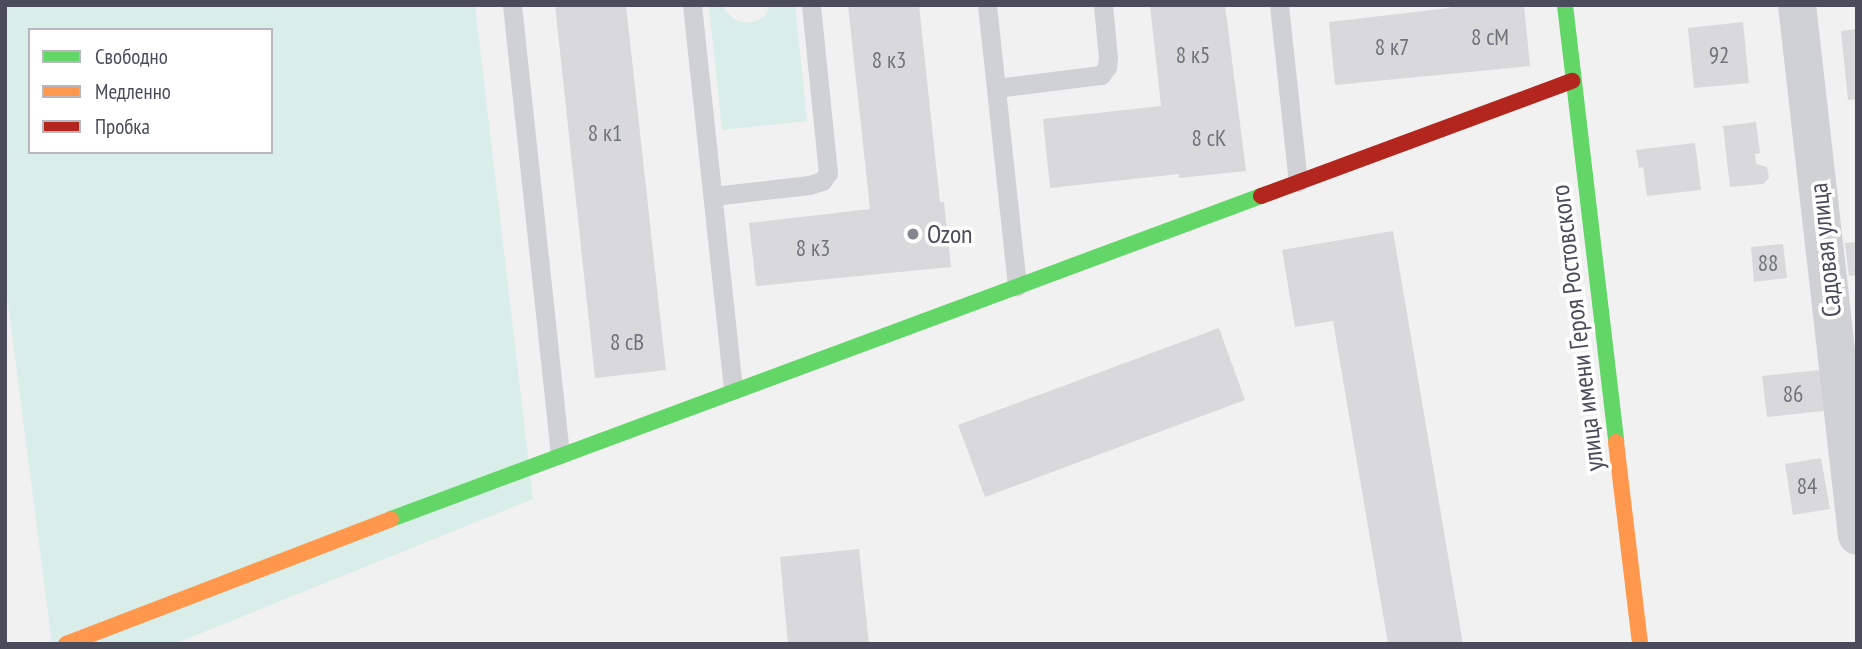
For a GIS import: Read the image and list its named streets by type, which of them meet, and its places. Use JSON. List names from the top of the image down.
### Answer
{
  "streets": {
    "street": ["Садовая улица", "улица имени Героя Ростовского"]
  },
  "places": ["Ozon"],
  "house_numbers": [
    "8 сМ",
    "8 к7",
    "8 к5",
    "92",
    "8 к3",
    "8 к1",
    "8 сК",
    "8 к3",
    "88",
    "8 сВ",
    "86",
    "84"
  ],
  "legend": ["Свободно", "Медленно", "Пробка"]
}
